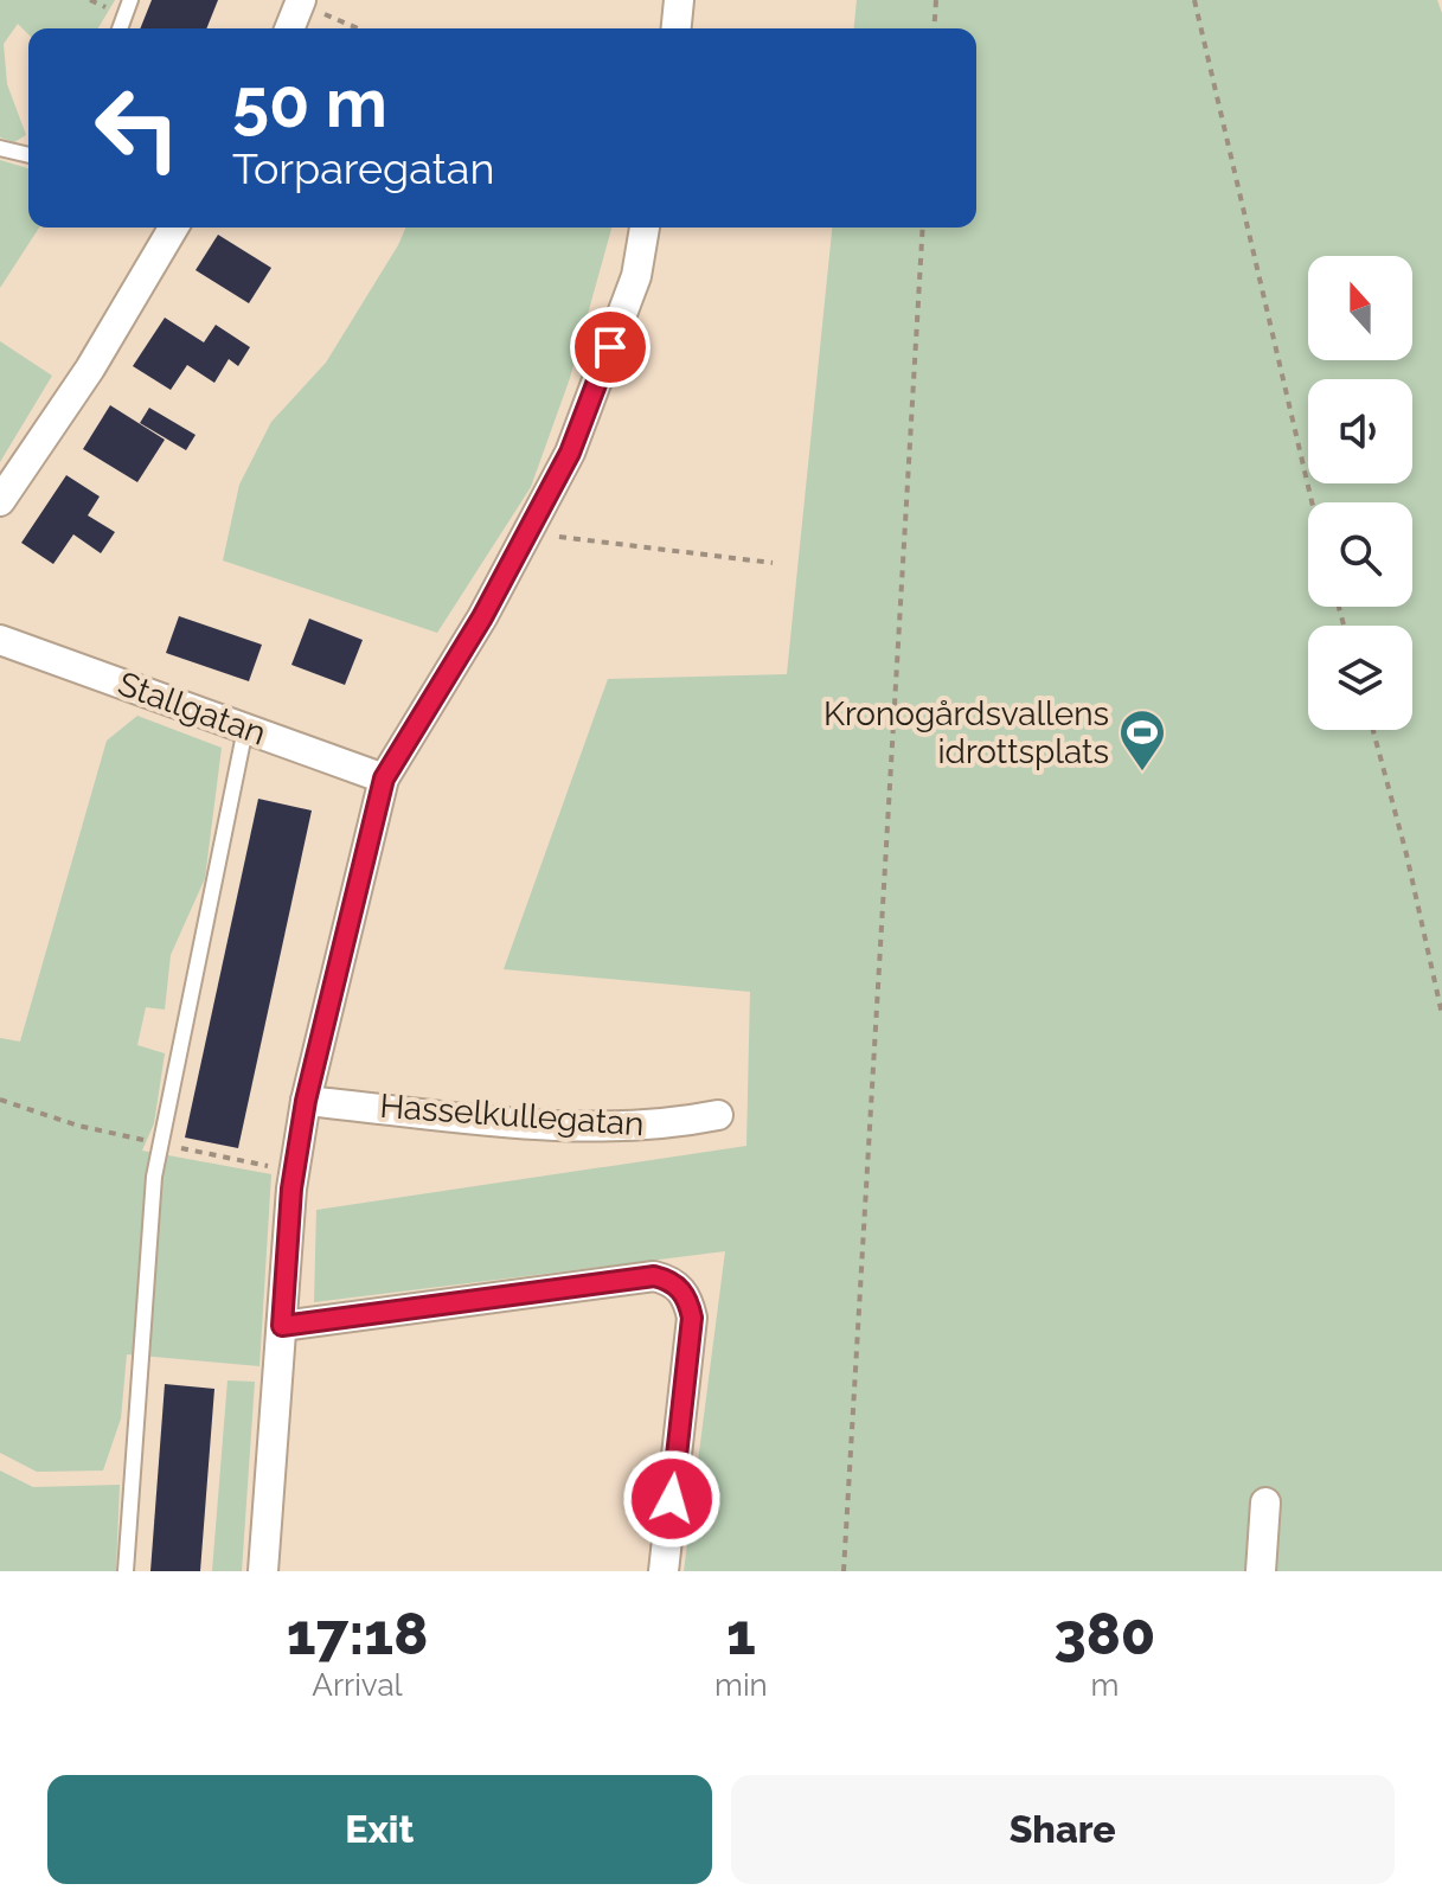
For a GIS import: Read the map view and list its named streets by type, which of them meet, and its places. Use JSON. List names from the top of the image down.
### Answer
{
  "streets": {
    "street": ["Stallgatan", "Hasselkullegatan"]
  },
  "places": {
    "sports": ["Kronogårdsvallens idrottsplats"]
  },
  "north": "top",
  "page": {
    "turn": ["50 m", "Torparegatan"],
    "eta": [
      "17:18",
      "Arrival",
      "1",
      "min",
      "380",
      "m"
    ],
    "buttons": ["Exit", "Share"]
  }
}
